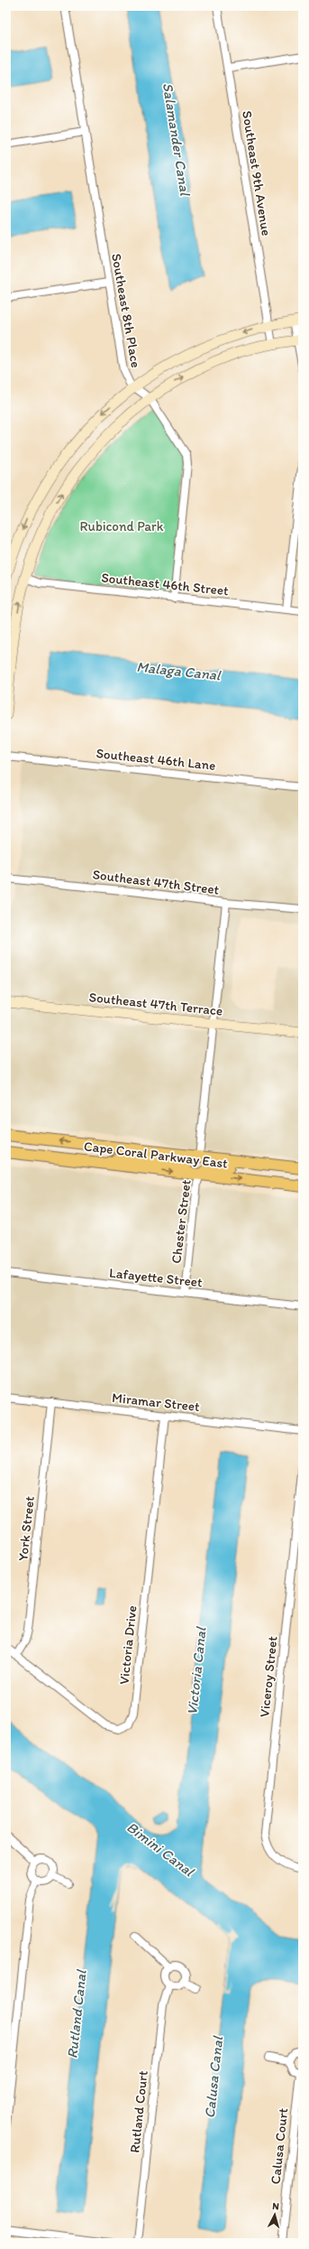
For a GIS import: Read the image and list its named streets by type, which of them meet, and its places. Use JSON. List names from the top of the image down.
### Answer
{
  "streets": {
    "main road": ["Cape Coral Parkway East"],
    "street": [
      "Southeast 9th Avenue",
      "Southeast 8th Place",
      "Southeast 46th Street",
      "Southeast 46th Lane",
      "Southeast 47th Street",
      "Southeast 47th Terrace",
      "Chester Street",
      "Lafayette Street",
      "Miramar Street",
      "York Street",
      "Victoria Drive",
      "Viceroy Street",
      "Rutland Court",
      "Calusa Court"
    ]
  },
  "crossings": [
    ["Southeast 8th Place", "Southeast 46th Street"],
    ["Cape Coral Parkway East", "Chester Street"],
    ["Chester Street", "Lafayette Street"],
    ["Miramar Street", "York Street"],
    ["Miramar Street", "Victoria Drive"],
    ["York Street", "Victoria Drive"]
  ],
  "water": [
    "Salamander Canal",
    "Malaga Canal",
    "Victoria Canal",
    "Bimini Canal",
    "Rutland Canal",
    "Calusa Canal"
  ],
  "parks": ["Rubicond Park"],
  "north": "top"
}
